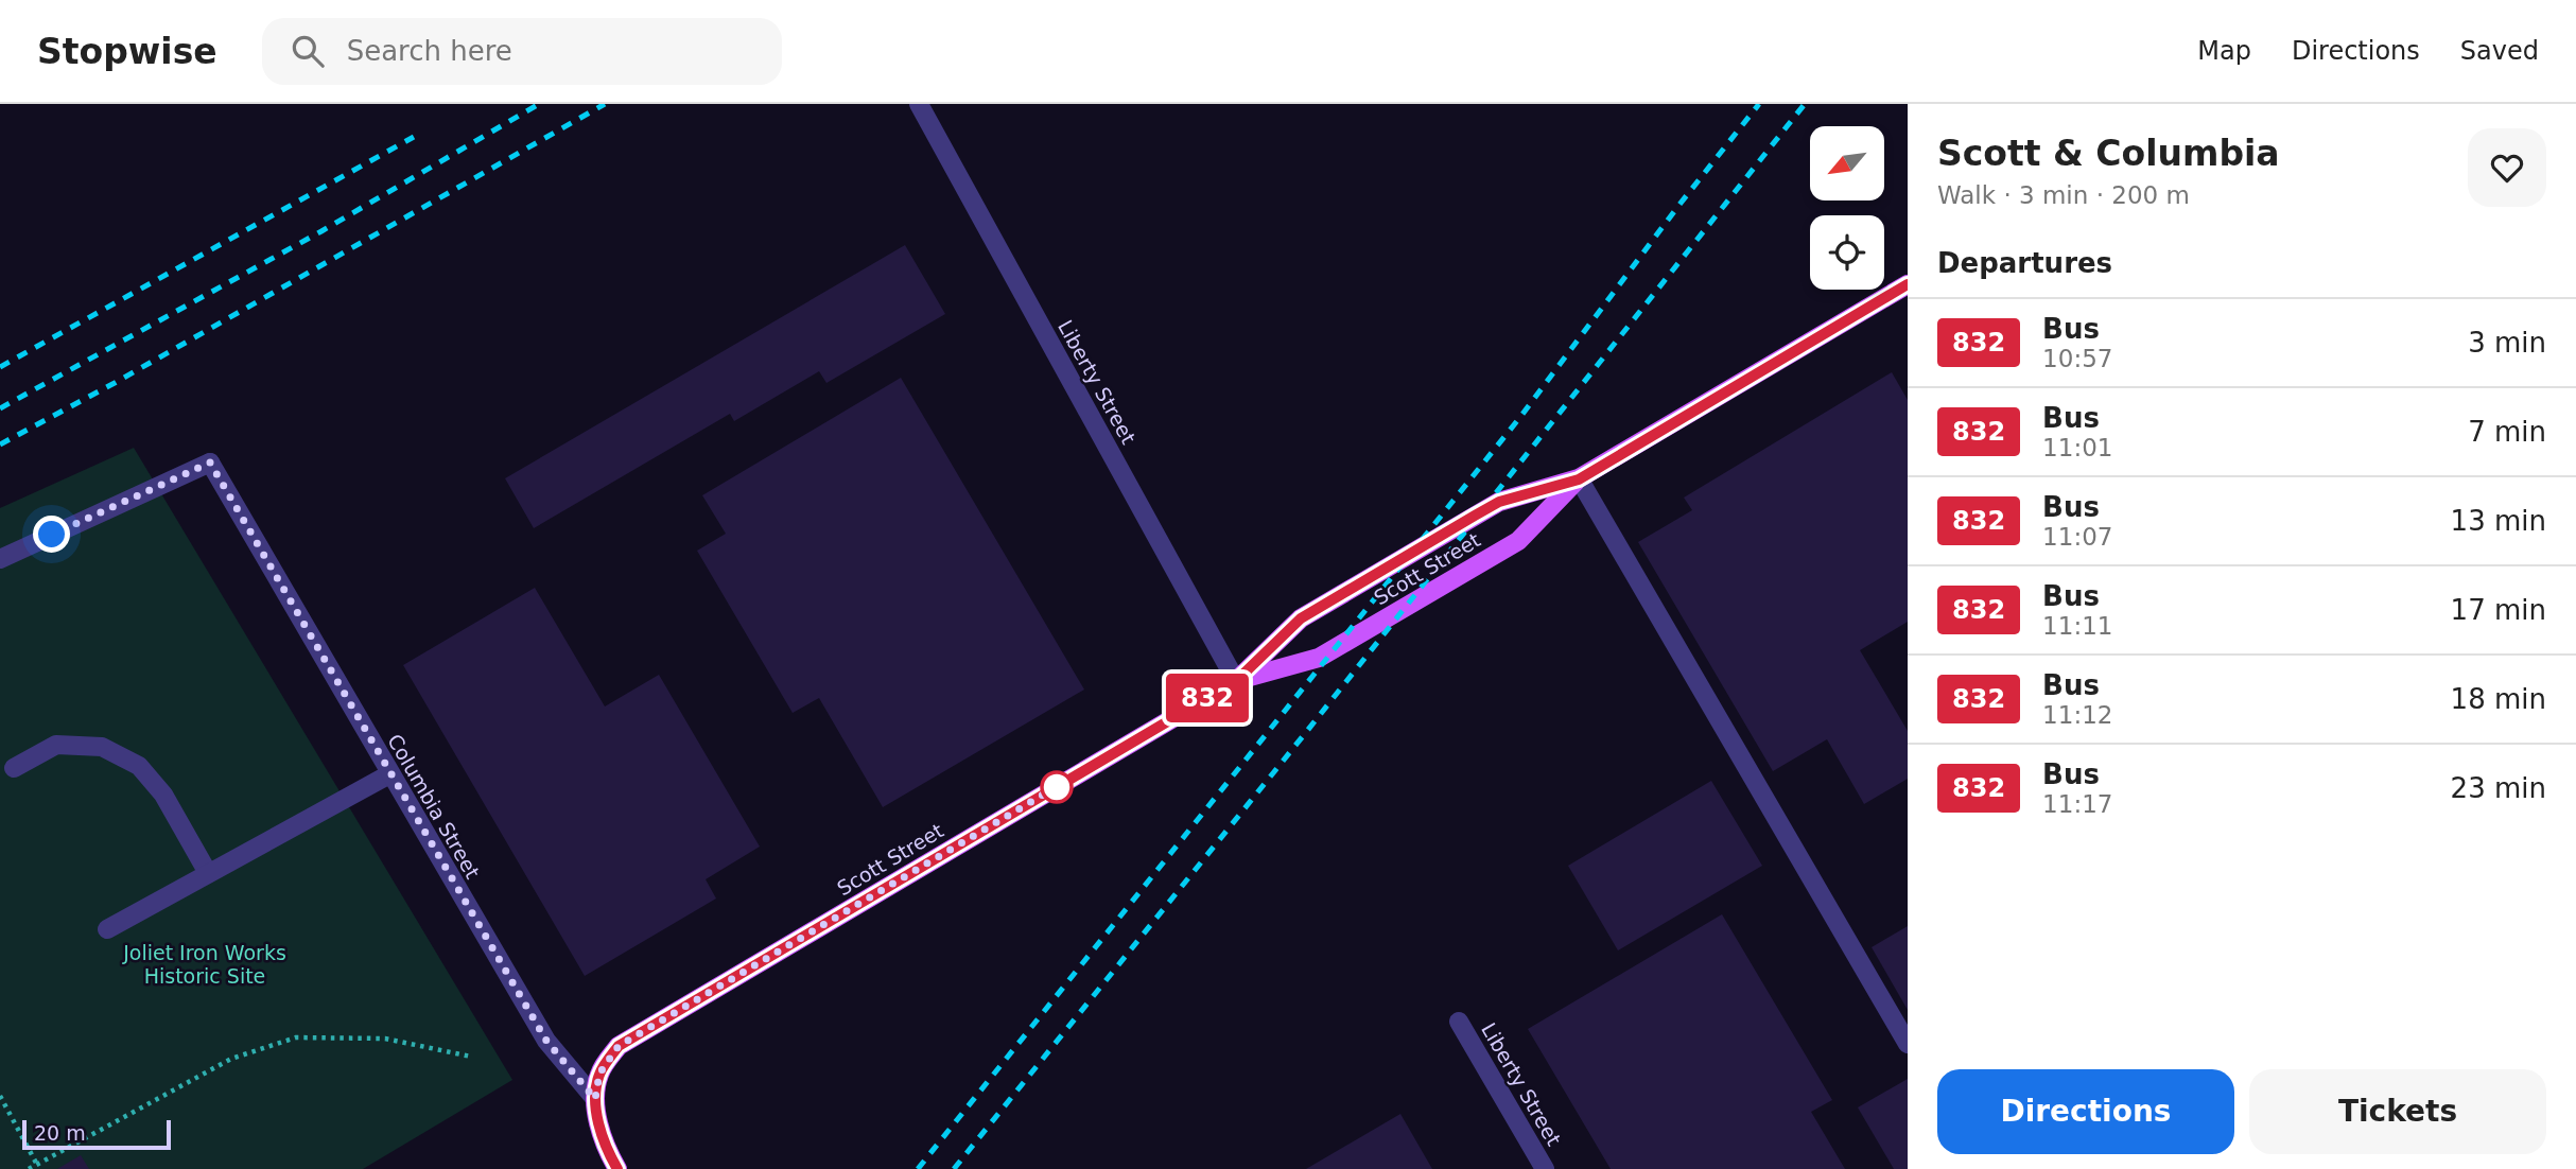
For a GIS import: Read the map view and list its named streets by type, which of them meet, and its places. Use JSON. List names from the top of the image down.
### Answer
{
  "streets": {
    "main road": ["Scott Street", "Columbia Street"],
    "street": ["Liberty Street"]
  },
  "crossings": [
    ["Liberty Street", "Scott Street"],
    ["Scott Street", "Columbia Street"]
  ],
  "parks": ["Joliet Iron Works Historic Site"],
  "lines": ["bus line 832"],
  "scale_bar": "20 m",
  "north": "bottom left",
  "page": {
    "header": "Stopwise",
    "search": "Search here",
    "nav": ["Map", "Directions", "Saved"],
    "on_map": "832",
    "heading": [
      ["Scott & Columbia", "Walk · 3 min · 200 m"],
      "Departures"
    ],
    "list": [
      {
        "mark": "832",
        "name": "Bus",
        "note": "10:57",
        "value": "3 min"
      },
      {
        "mark": "832",
        "name": "Bus",
        "note": "11:01",
        "value": "7 min"
      },
      {
        "mark": "832",
        "name": "Bus",
        "note": "11:07",
        "value": "13 min"
      },
      {
        "mark": "832",
        "name": "Bus",
        "note": "11:11",
        "value": "17 min"
      },
      {
        "mark": "832",
        "name": "Bus",
        "note": "11:12",
        "value": "18 min"
      },
      {
        "mark": "832",
        "name": "Bus",
        "note": "11:17",
        "value": "23 min"
      }
    ],
    "buttons": ["Directions", "Tickets"],
    "scale": "20 m"
  }
}
